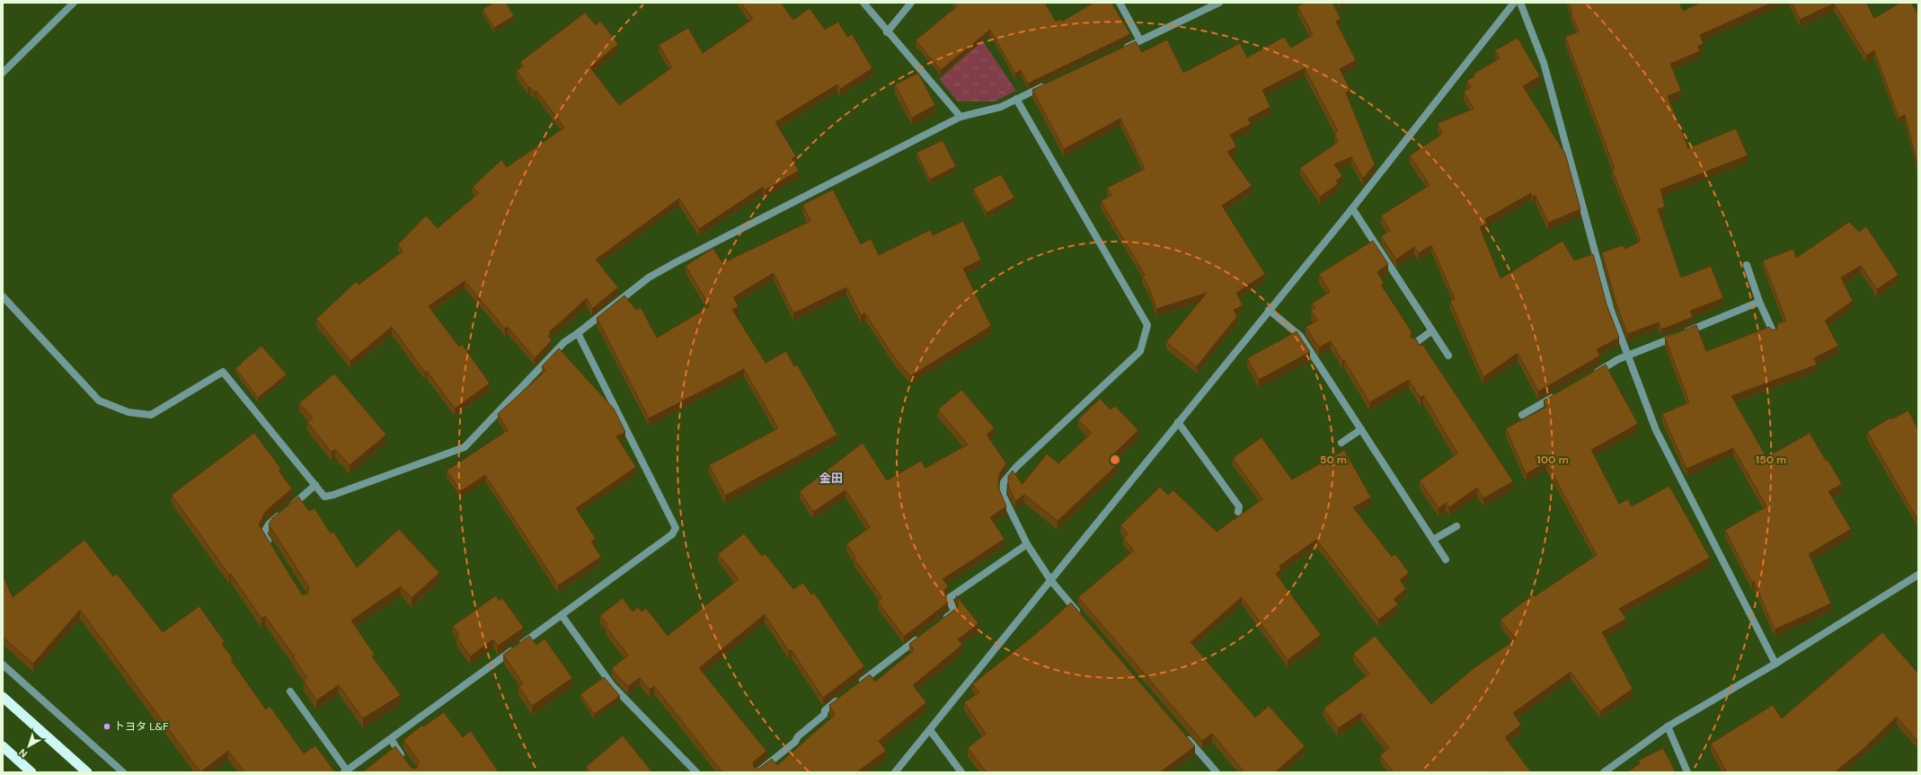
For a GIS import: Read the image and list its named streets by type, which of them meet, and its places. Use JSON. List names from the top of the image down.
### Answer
{
  "districts": ["金田"],
  "places": ["トヨタ L&F"],
  "north": "bottom left",
  "rings": ["50 m", "100 m", "150 m"]
}
